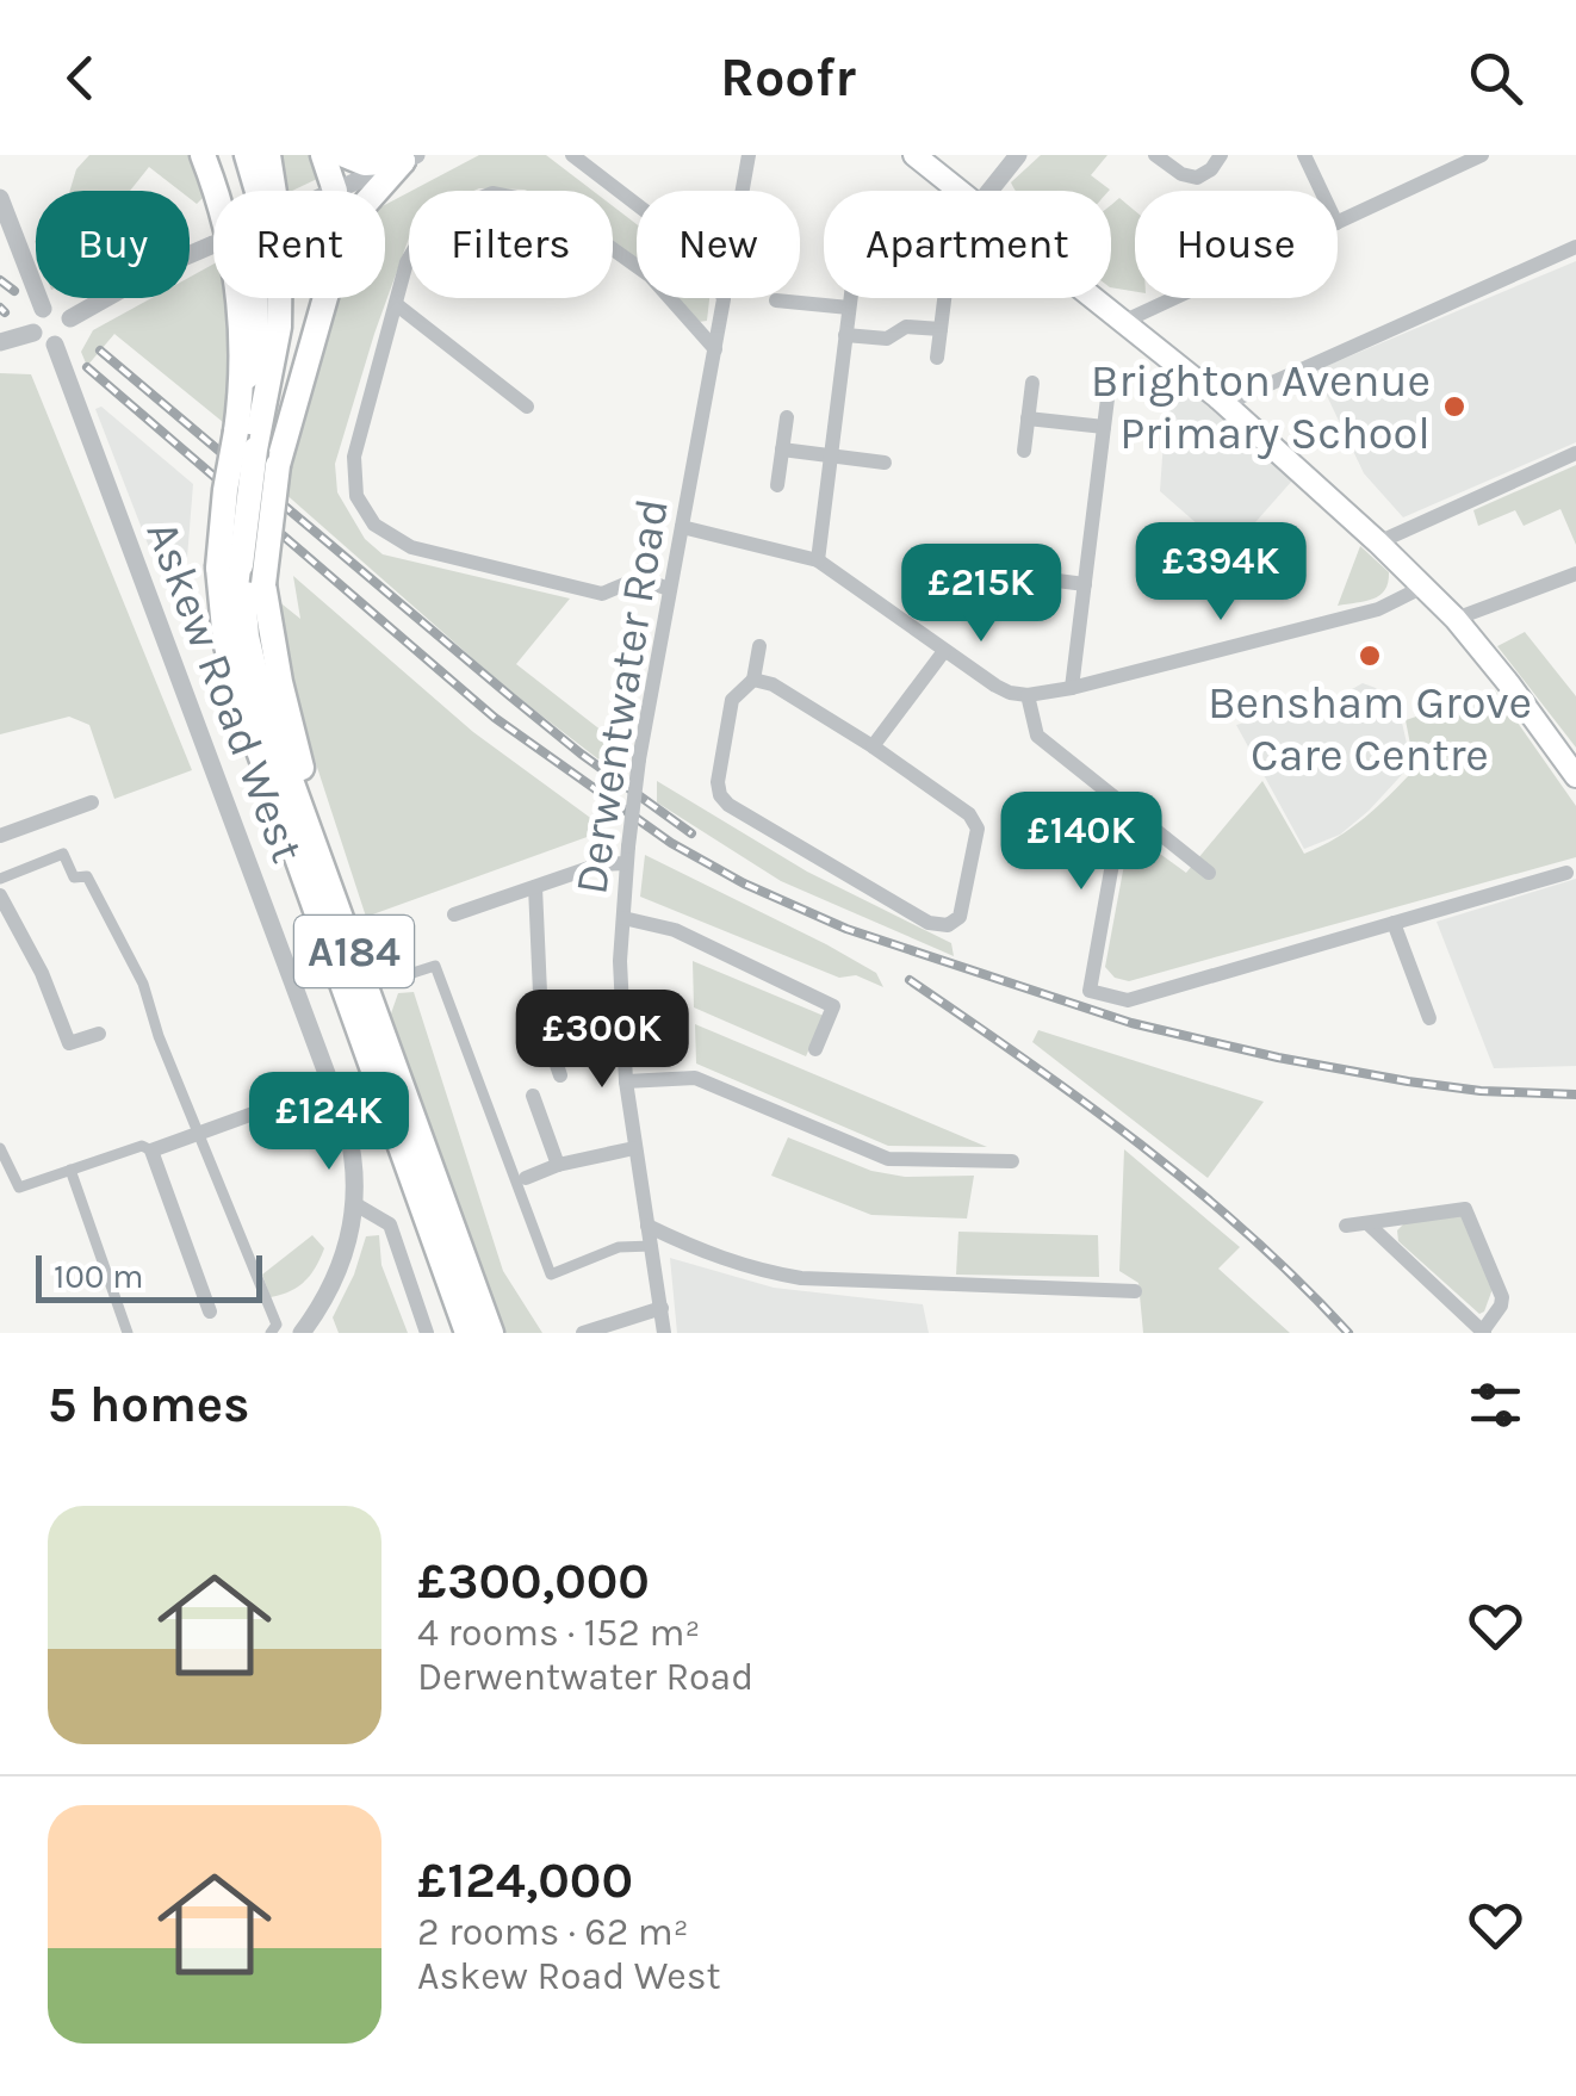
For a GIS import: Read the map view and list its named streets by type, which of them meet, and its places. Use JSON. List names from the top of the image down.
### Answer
{
  "streets": {
    "main road": ["A184"],
    "street": ["Askew Road West", "Derwentwater Road"]
  },
  "places": ["Brighton Avenue Primary School", "Bensham Grove Care Centre"],
  "scale_bar": "100 m",
  "page": {
    "header": "Roofr",
    "chip": [
      "Buy",
      "Rent",
      "Filters",
      "New",
      "Apartment",
      "House"
    ],
    "price": [
      "£394K",
      "£215K",
      "£140K",
      "£300K",
      "£124K"
    ],
    "scale": "100 m",
    "heading": "5 homes",
    "list": [
      {
        "name": "£300,000",
        "note": "4 rooms · 152 m² · Derwentwater Road"
      },
      {
        "name": "£124,000",
        "note": "2 rooms · 62 m² · Askew Road West"
      }
    ]
  }
}
